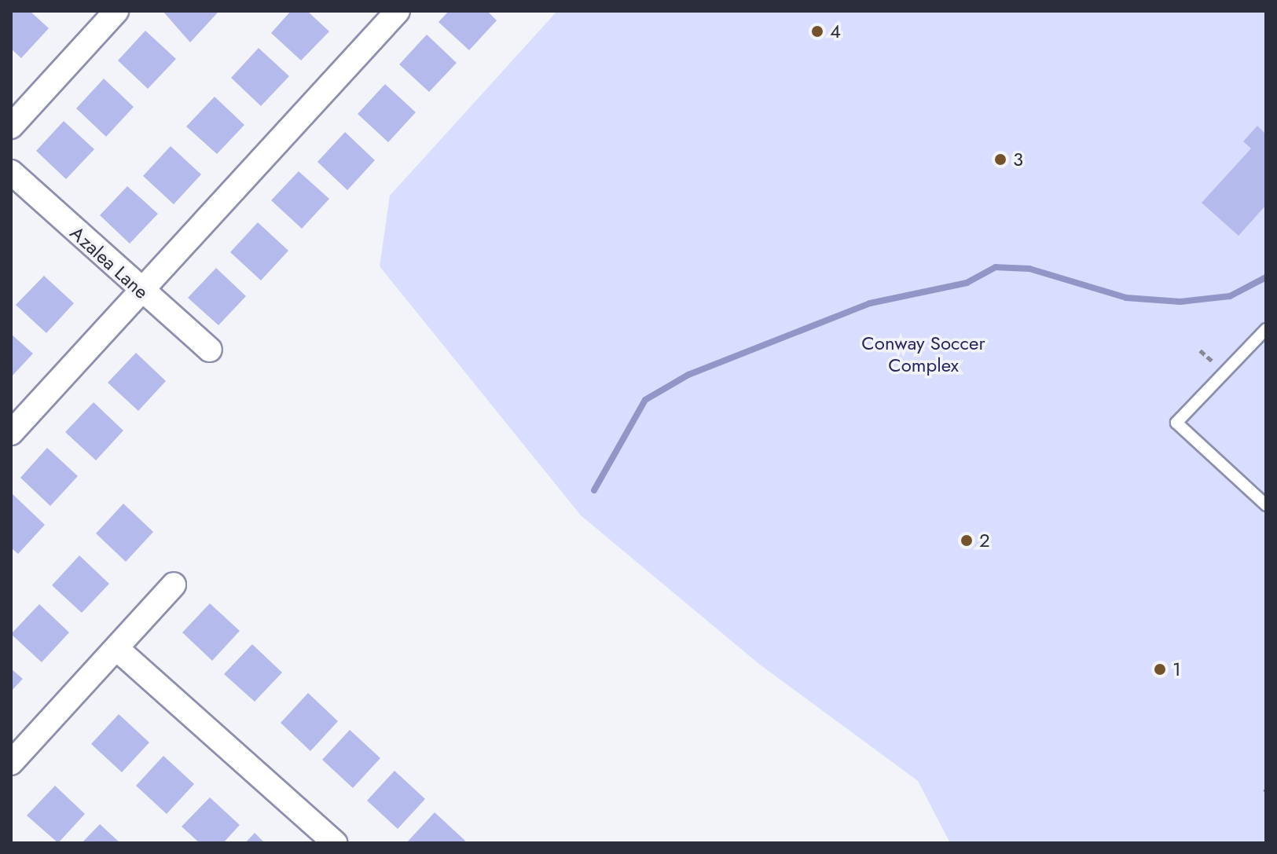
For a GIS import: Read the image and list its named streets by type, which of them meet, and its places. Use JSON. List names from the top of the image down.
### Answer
{
  "streets": {
    "street": ["Azalea Lane"]
  },
  "parks": ["Conway Soccer Complex"],
  "places": [
    "4",
    "3",
    "2",
    "1"
  ]
}
